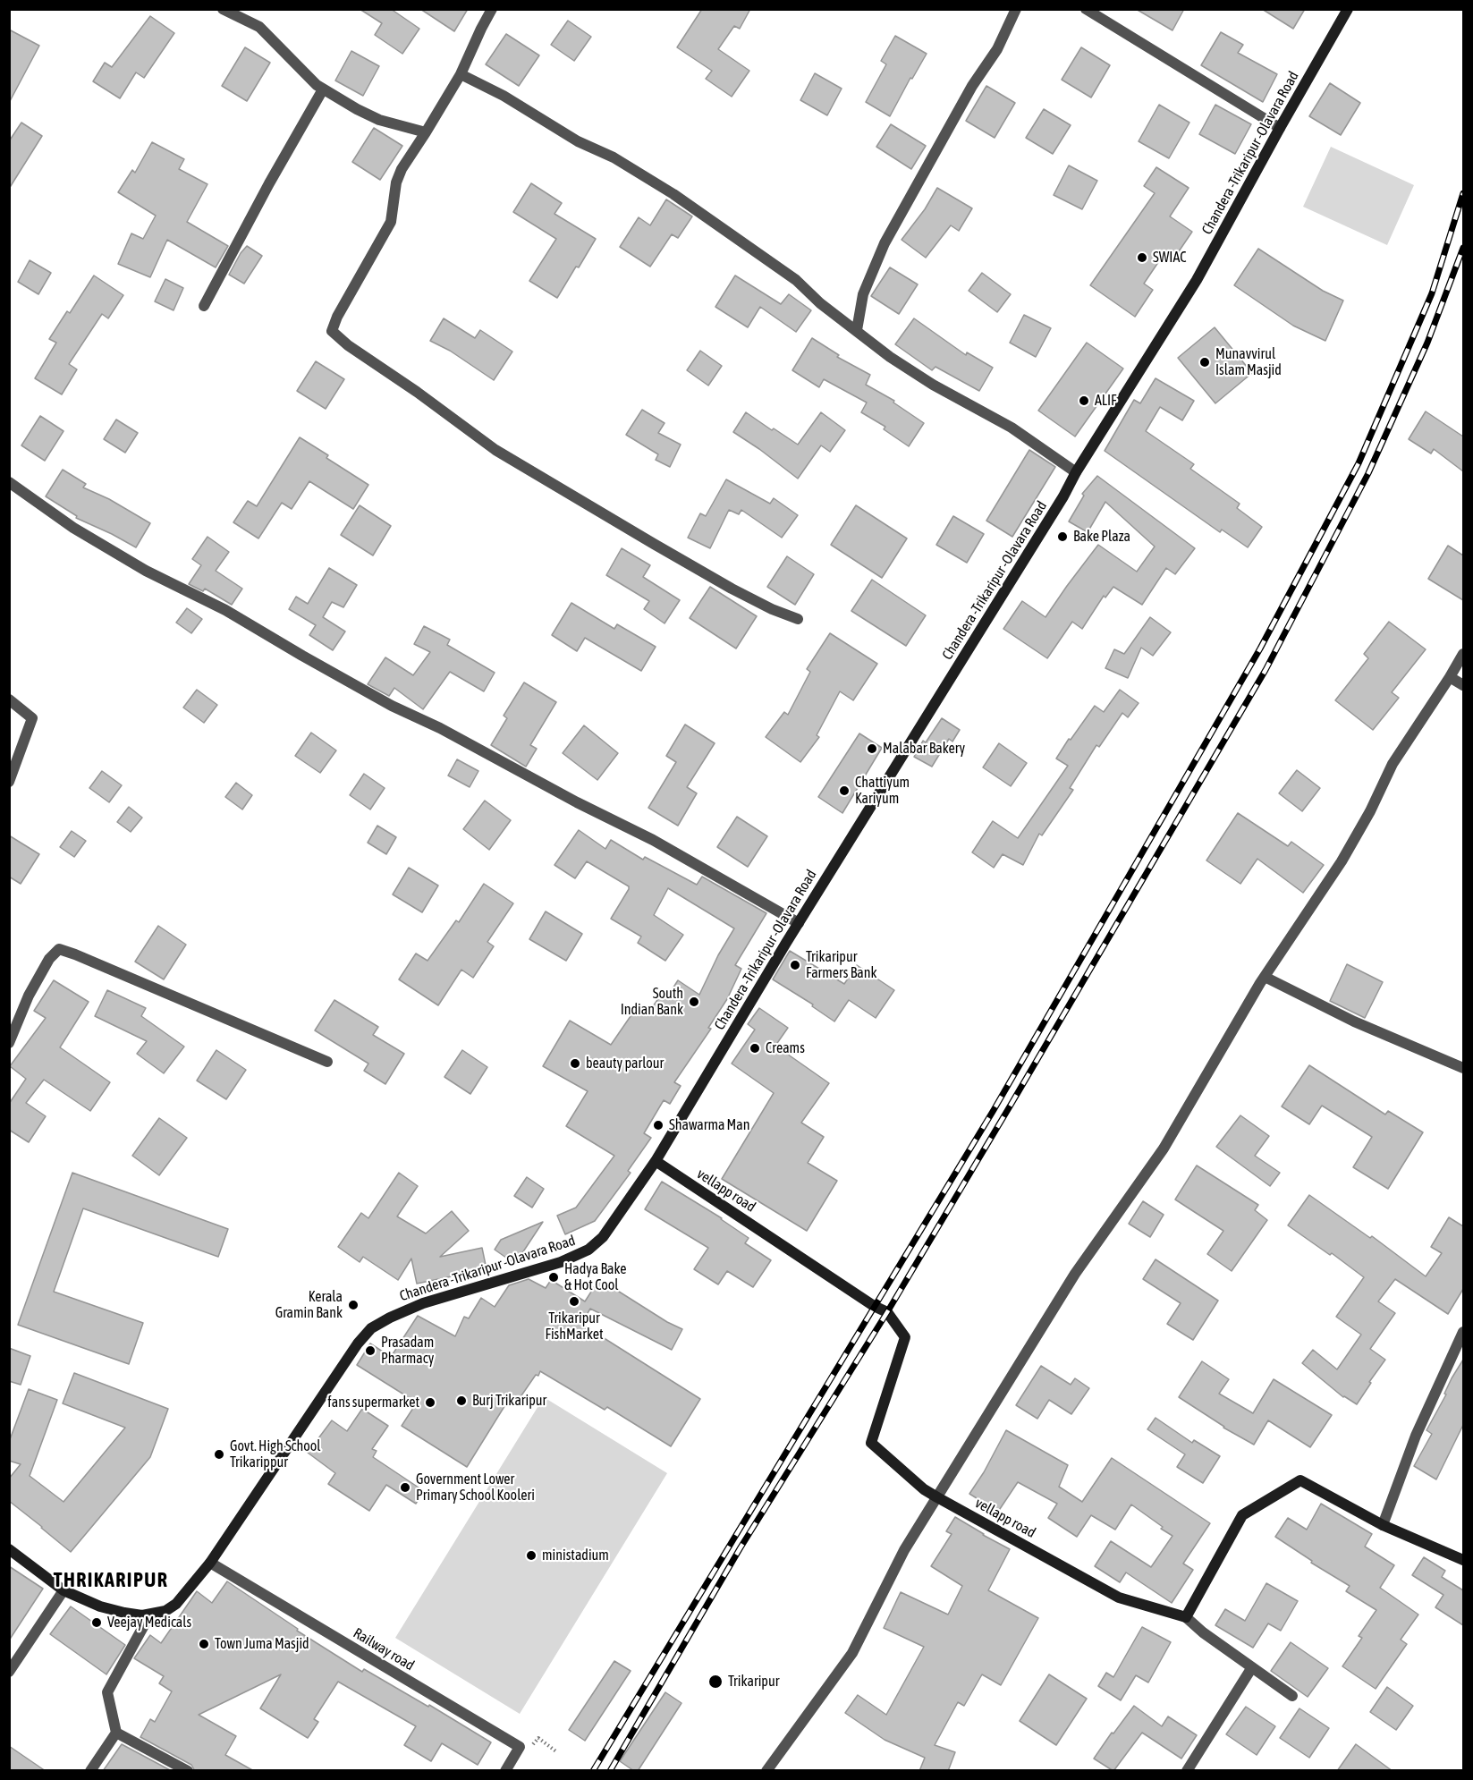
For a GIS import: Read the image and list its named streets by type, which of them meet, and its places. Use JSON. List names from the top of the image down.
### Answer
{
  "streets": {
    "main road": ["Chandera -Trikaripur -Olavara Road", "vellapp road"],
    "street": ["Railway road"]
  },
  "crossings": [
    ["Chandera -Trikaripur -Olavara Road", "vellapp road"],
    ["Chandera -Trikaripur -Olavara Road", "Railway road"]
  ],
  "districts": ["THRIKARIPUR"],
  "places": [
    "SWIAC",
    "Munavvirul Islam Masjid",
    "ALIF",
    "Bake Plaza",
    "Malabar Bakery",
    "Chattiyum Kariyum",
    "Trikaripur Farmers Bank",
    "South Indian Bank",
    "Creams",
    "beauty parlour",
    "Shawarma Man",
    "Hadya Bake & Hot Cool",
    "Trikaripur FishMarket",
    "Kerala Gramin Bank",
    "Prasadam Pharmacy",
    "Burj Trikaripur",
    "fans supermarket",
    "Govt. High School Trikarippur",
    "Government Lower Primary School Kooleri",
    "ministadium",
    "Veejay Medicals",
    "Town Juma Masjid",
    "Trikaripur"
  ]
}
